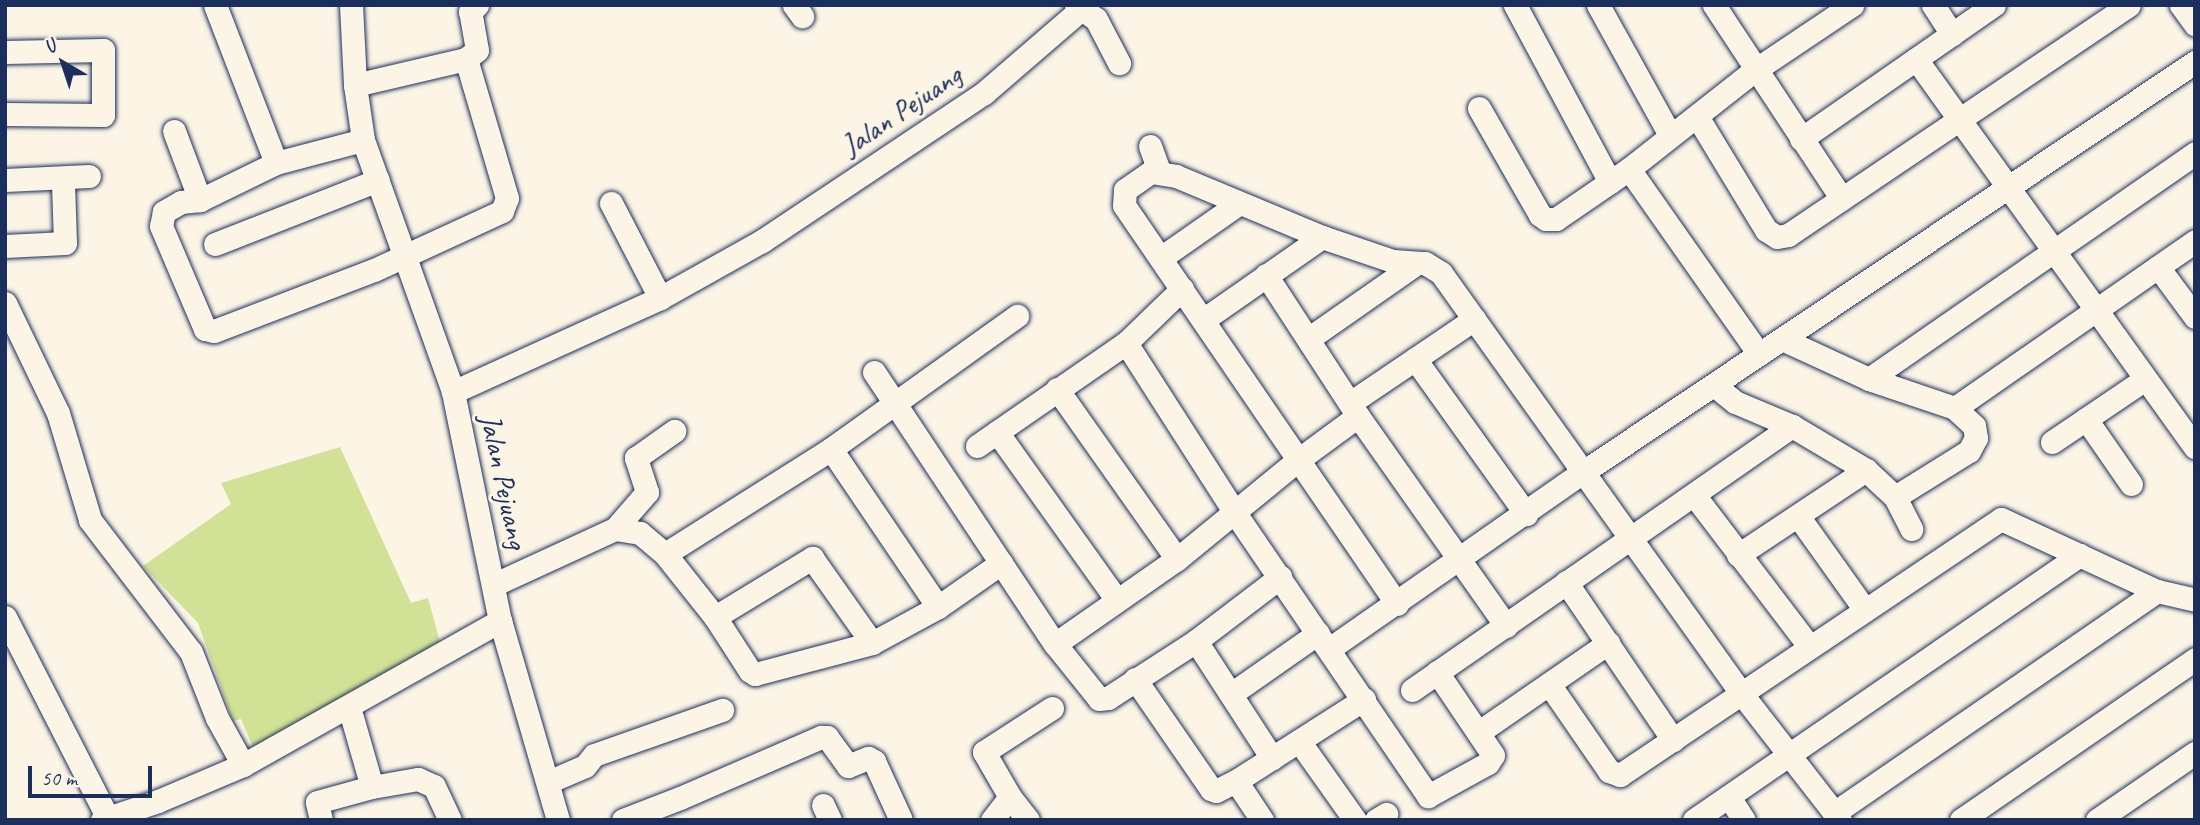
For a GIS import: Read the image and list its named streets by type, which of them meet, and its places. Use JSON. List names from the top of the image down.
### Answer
{
  "streets": {
    "street": ["Jalan Pejuang"]
  },
  "scale_bar": "50 m",
  "north": "top left"
}
